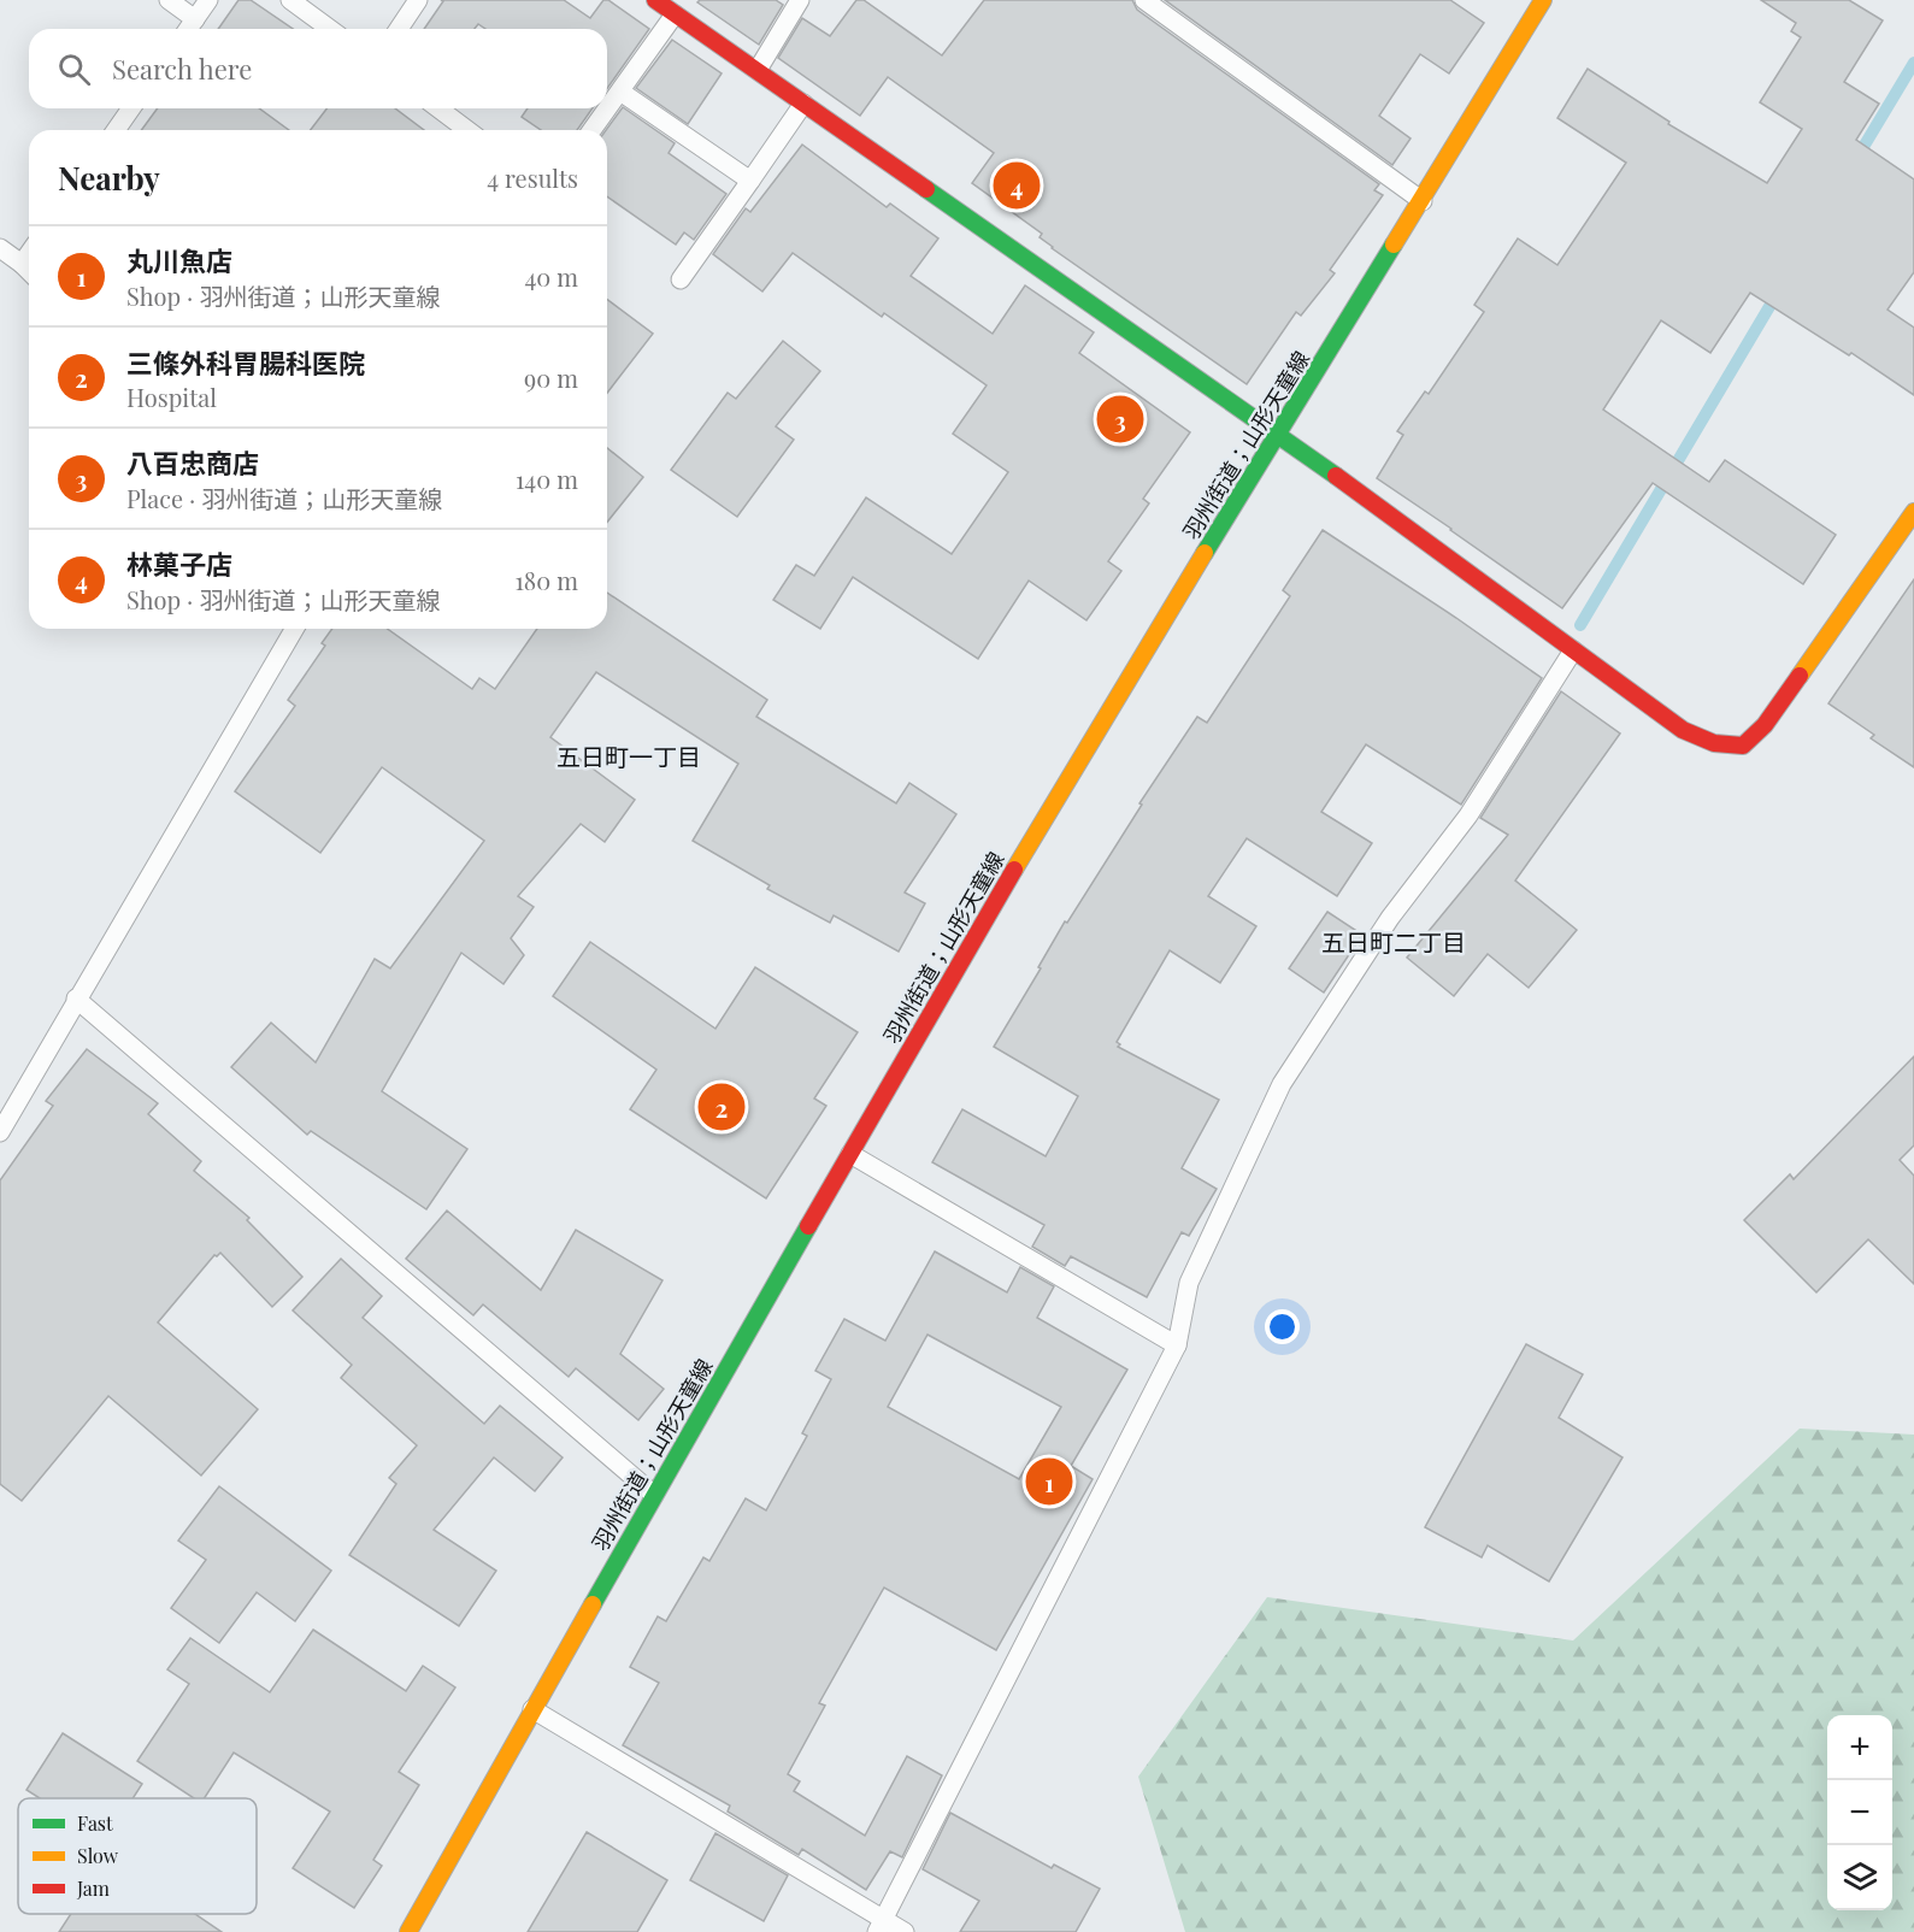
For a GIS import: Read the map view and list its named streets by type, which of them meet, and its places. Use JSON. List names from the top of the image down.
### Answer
{
  "streets": {
    "main road": ["羽州街道；山形天童線"]
  },
  "districts": ["五日町一丁目", "五日町二丁目"],
  "legend": ["Fast", "Slow", "Jam"],
  "page": {
    "search": "Search here",
    "heading": ["Nearby", "4 results"],
    "pins": [
      "4",
      "3",
      "2",
      "1"
    ],
    "list": [
      {
        "mark": "1",
        "name": "丸川魚店",
        "note": "Shop · 羽州街道；山形天童線",
        "value": "40 m"
      },
      {
        "mark": "2",
        "name": "三條外科胃腸科医院",
        "note": "Hospital",
        "value": "90 m"
      },
      {
        "mark": "3",
        "name": "八百忠商店",
        "note": "Place · 羽州街道；山形天童線",
        "value": "140 m"
      },
      {
        "mark": "4",
        "name": "林菓子店",
        "note": "Shop · 羽州街道；山形天童線",
        "value": "180 m"
      }
    ],
    "map_buttons": ["+", "−"]
  }
}
